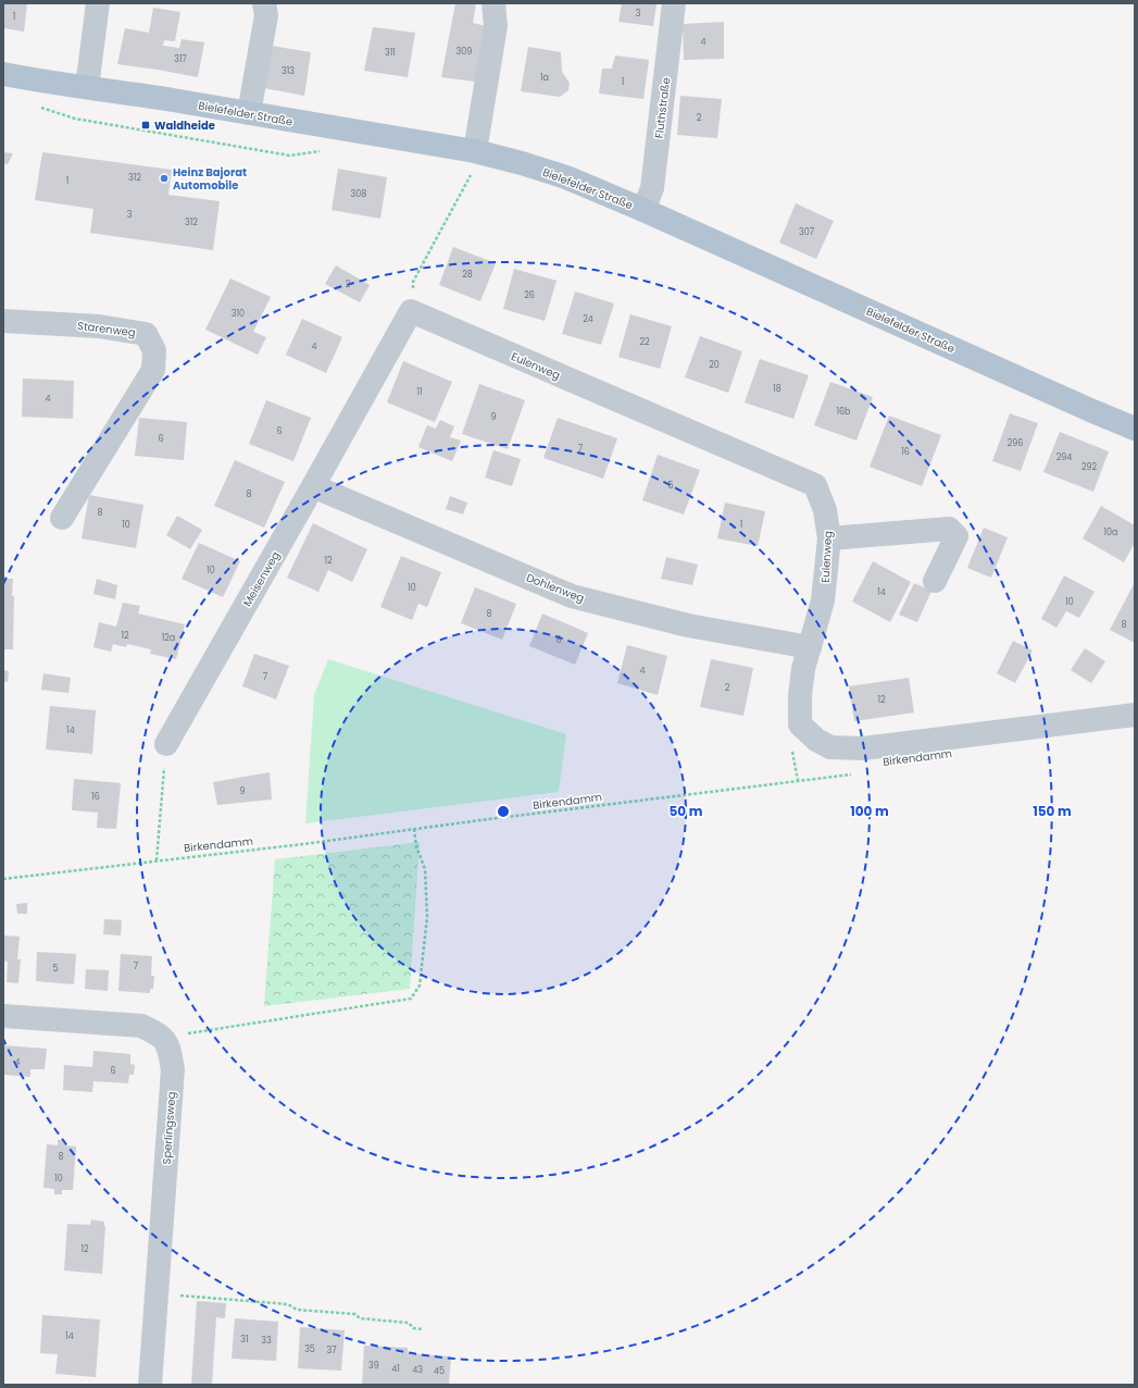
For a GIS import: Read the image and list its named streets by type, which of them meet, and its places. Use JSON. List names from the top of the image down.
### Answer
{
  "streets": {
    "main road": ["Bielefelder Straße"],
    "street": [
      "Fluthstraße",
      "Starenweg",
      "Eulenweg",
      "Meisenweg",
      "Dohlenweg",
      "Sperlingsweg"
    ],
    "path": ["Birkendamm"]
  },
  "crossings": [
    ["Fluthstraße", "Bielefelder Straße"],
    ["Eulenweg", "Meisenweg"],
    ["Eulenweg", "Dohlenweg"],
    ["Meisenweg", "Dohlenweg"]
  ],
  "places": {
    "transit": ["Waldheide"],
    "other": ["Heinz Bajorat Automobile"]
  },
  "house_numbers": [
    "3",
    "1",
    "4",
    "309",
    "311",
    "317",
    "313",
    "1a",
    "1",
    "2",
    "312",
    "1",
    "308",
    "3",
    "312",
    "307",
    "28",
    "2",
    "26",
    "310",
    "24",
    "22",
    "4",
    "20",
    "18",
    "11",
    "4",
    "16b",
    "9",
    "6",
    "6",
    "296",
    "7",
    "16",
    "294",
    "292",
    "5",
    "8",
    "8",
    "10",
    "1",
    "10a",
    "12",
    "10",
    "10",
    "14",
    "10",
    "8",
    "8",
    "12",
    "12a",
    "6",
    "4",
    "7",
    "2",
    "12",
    "14",
    "9",
    "16",
    "7",
    "5",
    "4",
    "6",
    "8",
    "10",
    "12",
    "14",
    "31",
    "33",
    "35",
    "37",
    "39",
    "41",
    "43",
    "45"
  ],
  "rings": ["50 m", "100 m", "150 m"]
}
